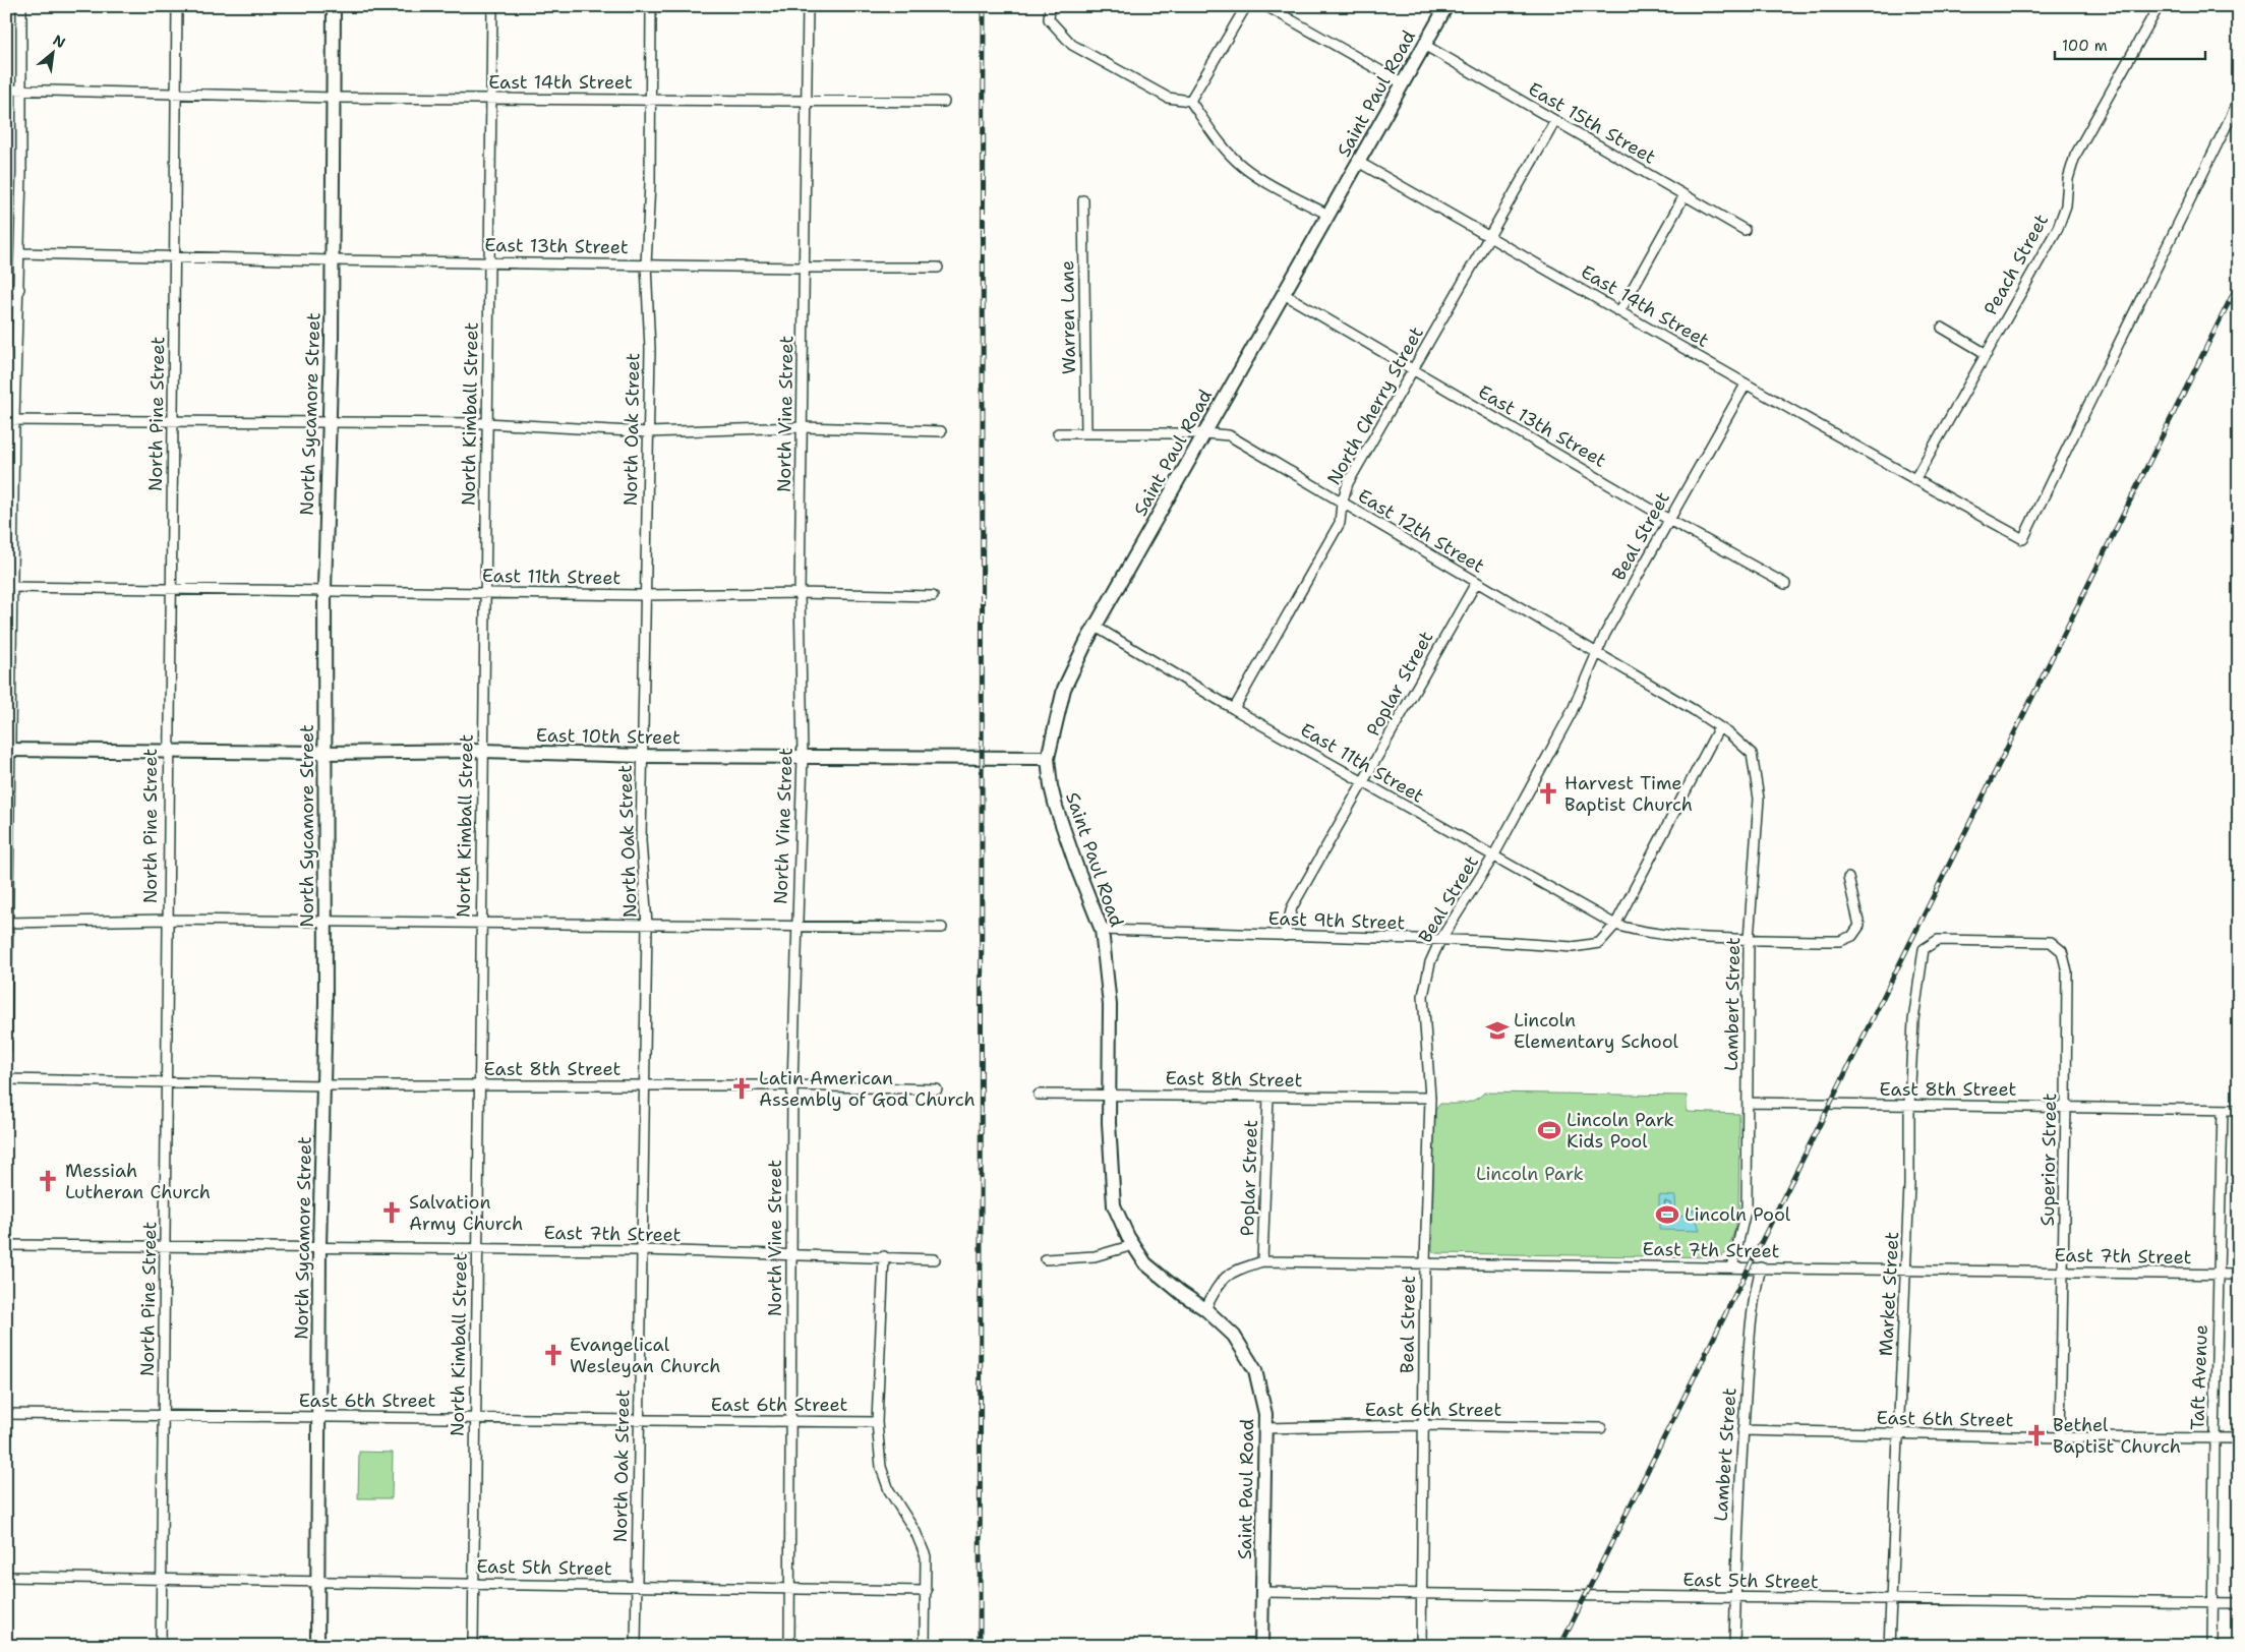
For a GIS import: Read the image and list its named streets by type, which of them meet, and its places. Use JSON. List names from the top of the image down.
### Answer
{
  "streets": {
    "main road": ["Saint Paul Road", "North Sycamore Street", "East 10th Street"],
    "street": [
      "East 14th Street",
      "East 15th Street",
      "East 13th Street",
      "Peach Street",
      "Warren Lane",
      "North Cherry Street",
      "North Pine Street",
      "North Kimball Street",
      "North Vine Street",
      "North Oak Street",
      "East 12th Street",
      "Beal Street",
      "East 11th Street",
      "Poplar Street",
      "East 9th Street",
      "Lambert Street",
      "East 8th Street",
      "Superior Street",
      "East 7th Street",
      "Market Street",
      "Taft Avenue",
      "East 6th Street",
      "East 5th Street"
    ]
  },
  "crossings": [
    ["East 14th Street", "Saint Paul Road"],
    ["East 14th Street", "Peach Street"],
    ["East 14th Street", "North Cherry Street"],
    ["East 14th Street", "North Pine Street"],
    ["East 14th Street", "North Sycamore Street"],
    ["East 14th Street", "North Kimball Street"],
    ["East 14th Street", "North Vine Street"],
    ["East 14th Street", "North Oak Street"],
    ["East 14th Street", "Beal Street"],
    ["Saint Paul Road", "East 15th Street"],
    ["Saint Paul Road", "East 13th Street"],
    ["Saint Paul Road", "East 12th Street"],
    ["Saint Paul Road", "East 11th Street"],
    ["Saint Paul Road", "East 10th Street"],
    ["Saint Paul Road", "East 9th Street"],
    ["Saint Paul Road", "East 8th Street"],
    ["Saint Paul Road", "East 7th Street"],
    ["Saint Paul Road", "East 6th Street"],
    ["Saint Paul Road", "East 5th Street"],
    ["East 15th Street", "North Cherry Street"],
    ["East 13th Street", "North Cherry Street"],
    ["East 13th Street", "North Pine Street"],
    ["East 13th Street", "North Sycamore Street"],
    ["East 13th Street", "North Kimball Street"],
    ["East 13th Street", "North Vine Street"],
    ["East 13th Street", "North Oak Street"],
    ["East 13th Street", "Beal Street"],
    ["Warren Lane", "East 12th Street"],
    ["North Cherry Street", "East 12th Street"],
    ["North Cherry Street", "East 11th Street"],
    ["North Pine Street", "East 11th Street"],
    ["North Pine Street", "East 10th Street"],
    ["North Pine Street", "East 8th Street"],
    ["North Pine Street", "East 7th Street"],
    ["North Pine Street", "East 6th Street"],
    ["North Pine Street", "East 5th Street"],
    ["North Sycamore Street", "East 11th Street"],
    ["North Sycamore Street", "East 10th Street"],
    ["North Sycamore Street", "East 8th Street"],
    ["North Sycamore Street", "East 7th Street"],
    ["North Sycamore Street", "East 6th Street"],
    ["North Sycamore Street", "East 5th Street"],
    ["North Kimball Street", "East 11th Street"],
    ["North Kimball Street", "East 10th Street"],
    ["North Kimball Street", "East 8th Street"],
    ["North Kimball Street", "East 7th Street"],
    ["North Kimball Street", "East 6th Street"],
    ["North Kimball Street", "East 5th Street"],
    ["North Vine Street", "East 11th Street"],
    ["North Vine Street", "East 10th Street"],
    ["North Vine Street", "East 8th Street"],
    ["North Vine Street", "East 7th Street"],
    ["North Vine Street", "East 6th Street"],
    ["North Vine Street", "East 5th Street"],
    ["North Oak Street", "East 11th Street"],
    ["North Oak Street", "East 10th Street"],
    ["North Oak Street", "East 8th Street"],
    ["North Oak Street", "East 7th Street"],
    ["North Oak Street", "East 6th Street"],
    ["North Oak Street", "East 5th Street"],
    ["East 12th Street", "Beal Street"],
    ["East 12th Street", "Poplar Street"],
    ["East 12th Street", "Lambert Street"],
    ["Beal Street", "East 11th Street"],
    ["Beal Street", "East 9th Street"],
    ["Beal Street", "East 8th Street"],
    ["Beal Street", "East 7th Street"],
    ["Beal Street", "East 6th Street"],
    ["Beal Street", "East 5th Street"],
    ["East 11th Street", "Poplar Street"],
    ["East 11th Street", "East 9th Street"],
    ["Poplar Street", "East 9th Street"],
    ["Poplar Street", "East 8th Street"],
    ["Poplar Street", "East 7th Street"],
    ["Lambert Street", "East 8th Street"],
    ["Lambert Street", "East 7th Street"],
    ["Lambert Street", "East 6th Street"],
    ["Lambert Street", "East 5th Street"],
    ["East 8th Street", "Superior Street"],
    ["East 8th Street", "Market Street"],
    ["East 8th Street", "Taft Avenue"],
    ["Superior Street", "East 7th Street"],
    ["Superior Street", "Market Street"],
    ["Superior Street", "East 6th Street"],
    ["East 7th Street", "Market Street"],
    ["East 7th Street", "Taft Avenue"],
    ["Market Street", "East 6th Street"],
    ["Market Street", "East 5th Street"],
    ["Taft Avenue", "East 6th Street"],
    ["Taft Avenue", "East 5th Street"]
  ],
  "parks": ["Lincoln Park"],
  "places": {
    "church": [
      "Harvest Time Baptist Church",
      "Latin American Assembly of God Church",
      "Messiah Lutheran Church",
      "Salvation Army Church",
      "Evangelical Wesleyan Church",
      "Bethel Baptist Church"
    ],
    "school or university": ["Lincoln Elementary School"],
    "sports": ["Lincoln Park Kids Pool", "Lincoln Pool"]
  },
  "scale_bar": "100 m",
  "north": "top right"
}
